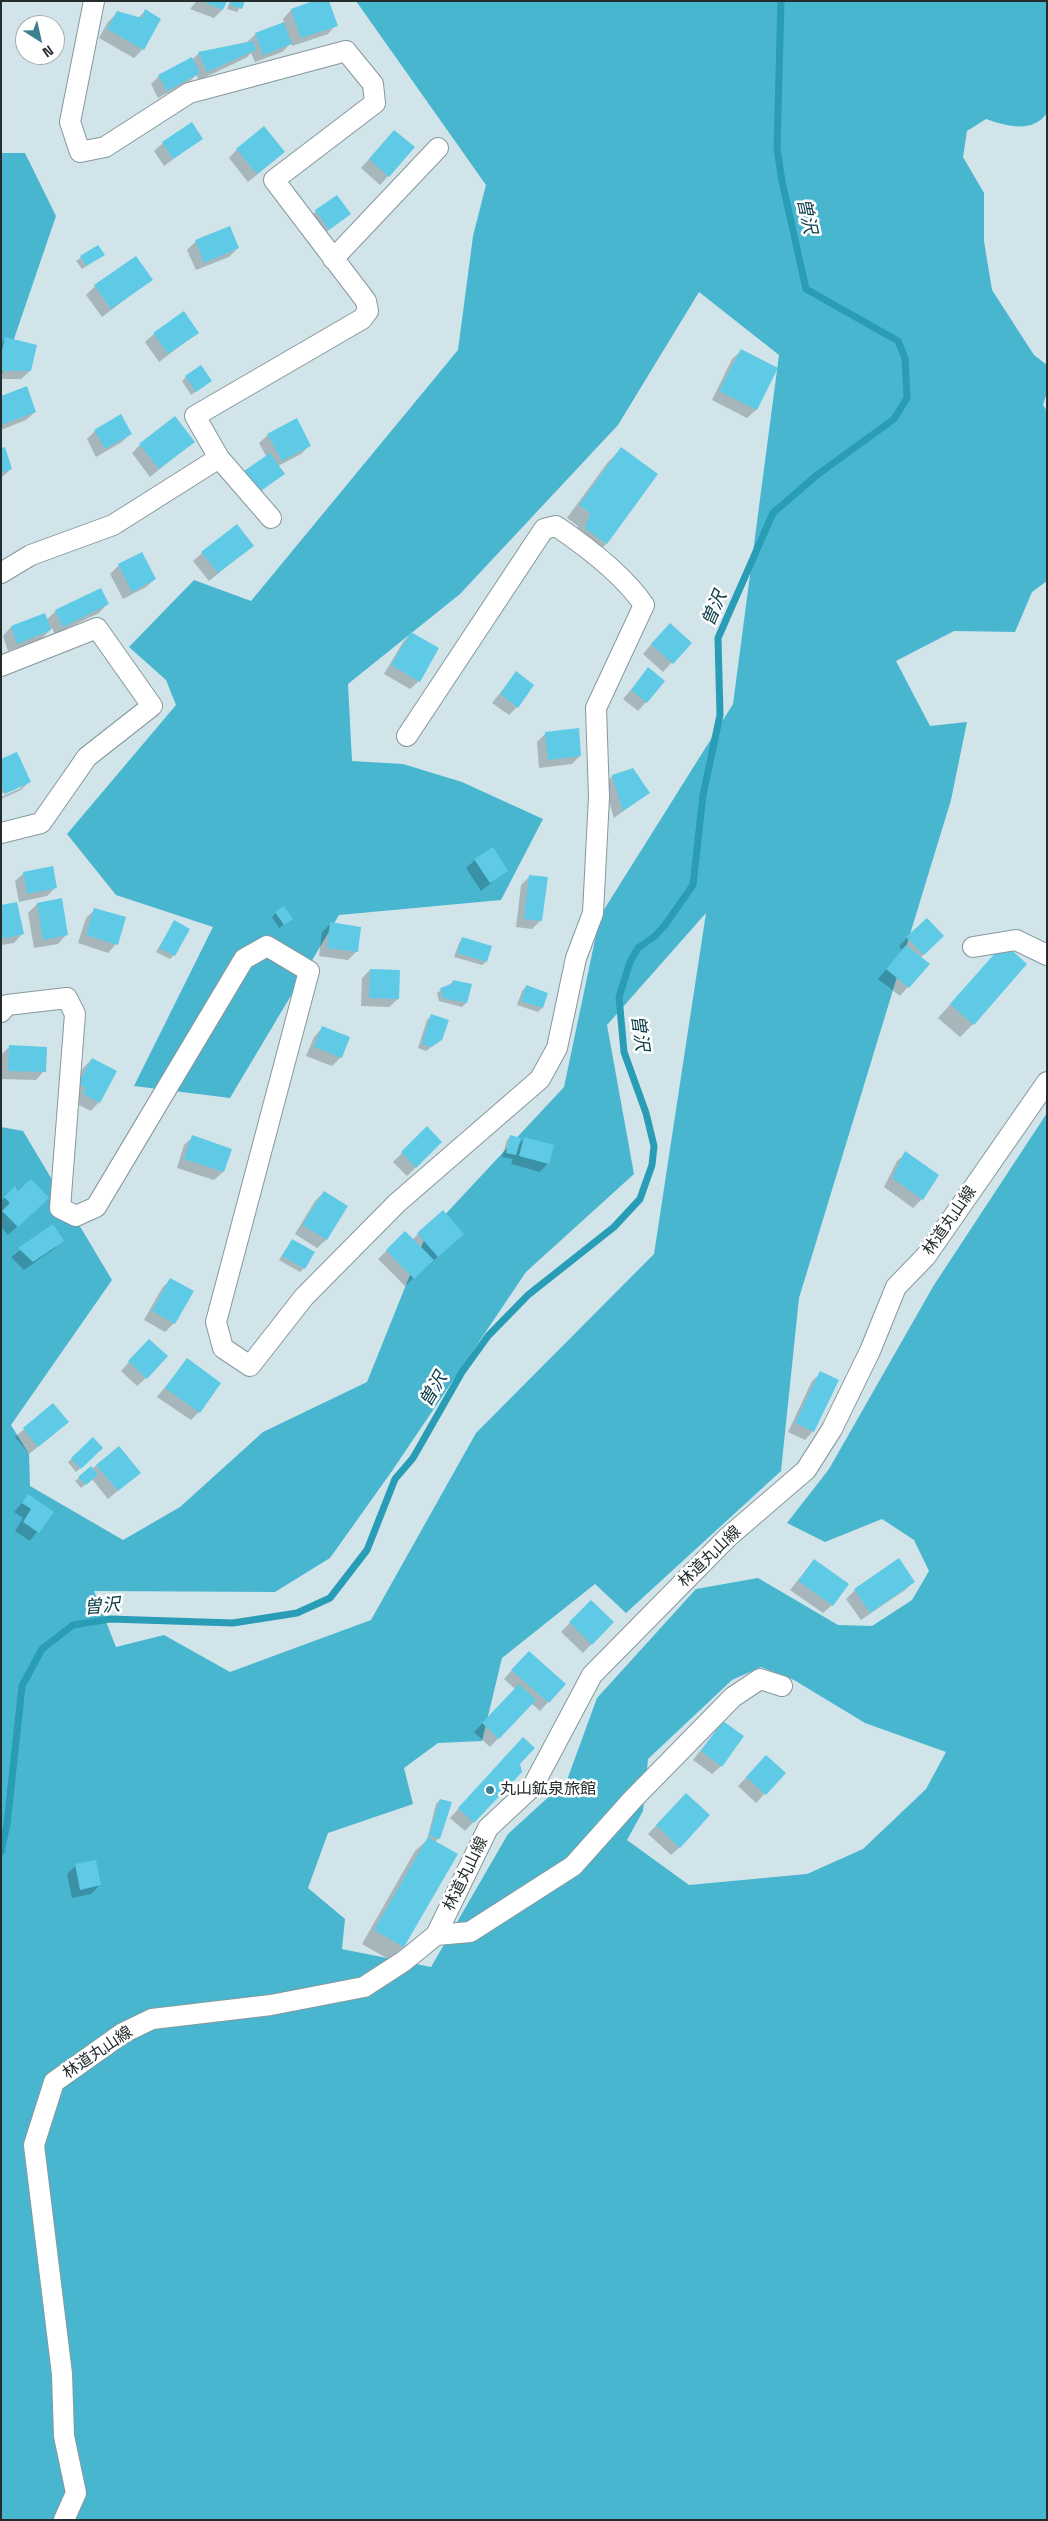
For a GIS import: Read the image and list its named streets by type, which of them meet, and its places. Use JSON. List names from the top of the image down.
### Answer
{
  "streets": {
    "street": ["林道丸山線"]
  },
  "water": ["曽沢"],
  "places": ["丸山鉱泉旅館"],
  "north": "bottom right"
}
